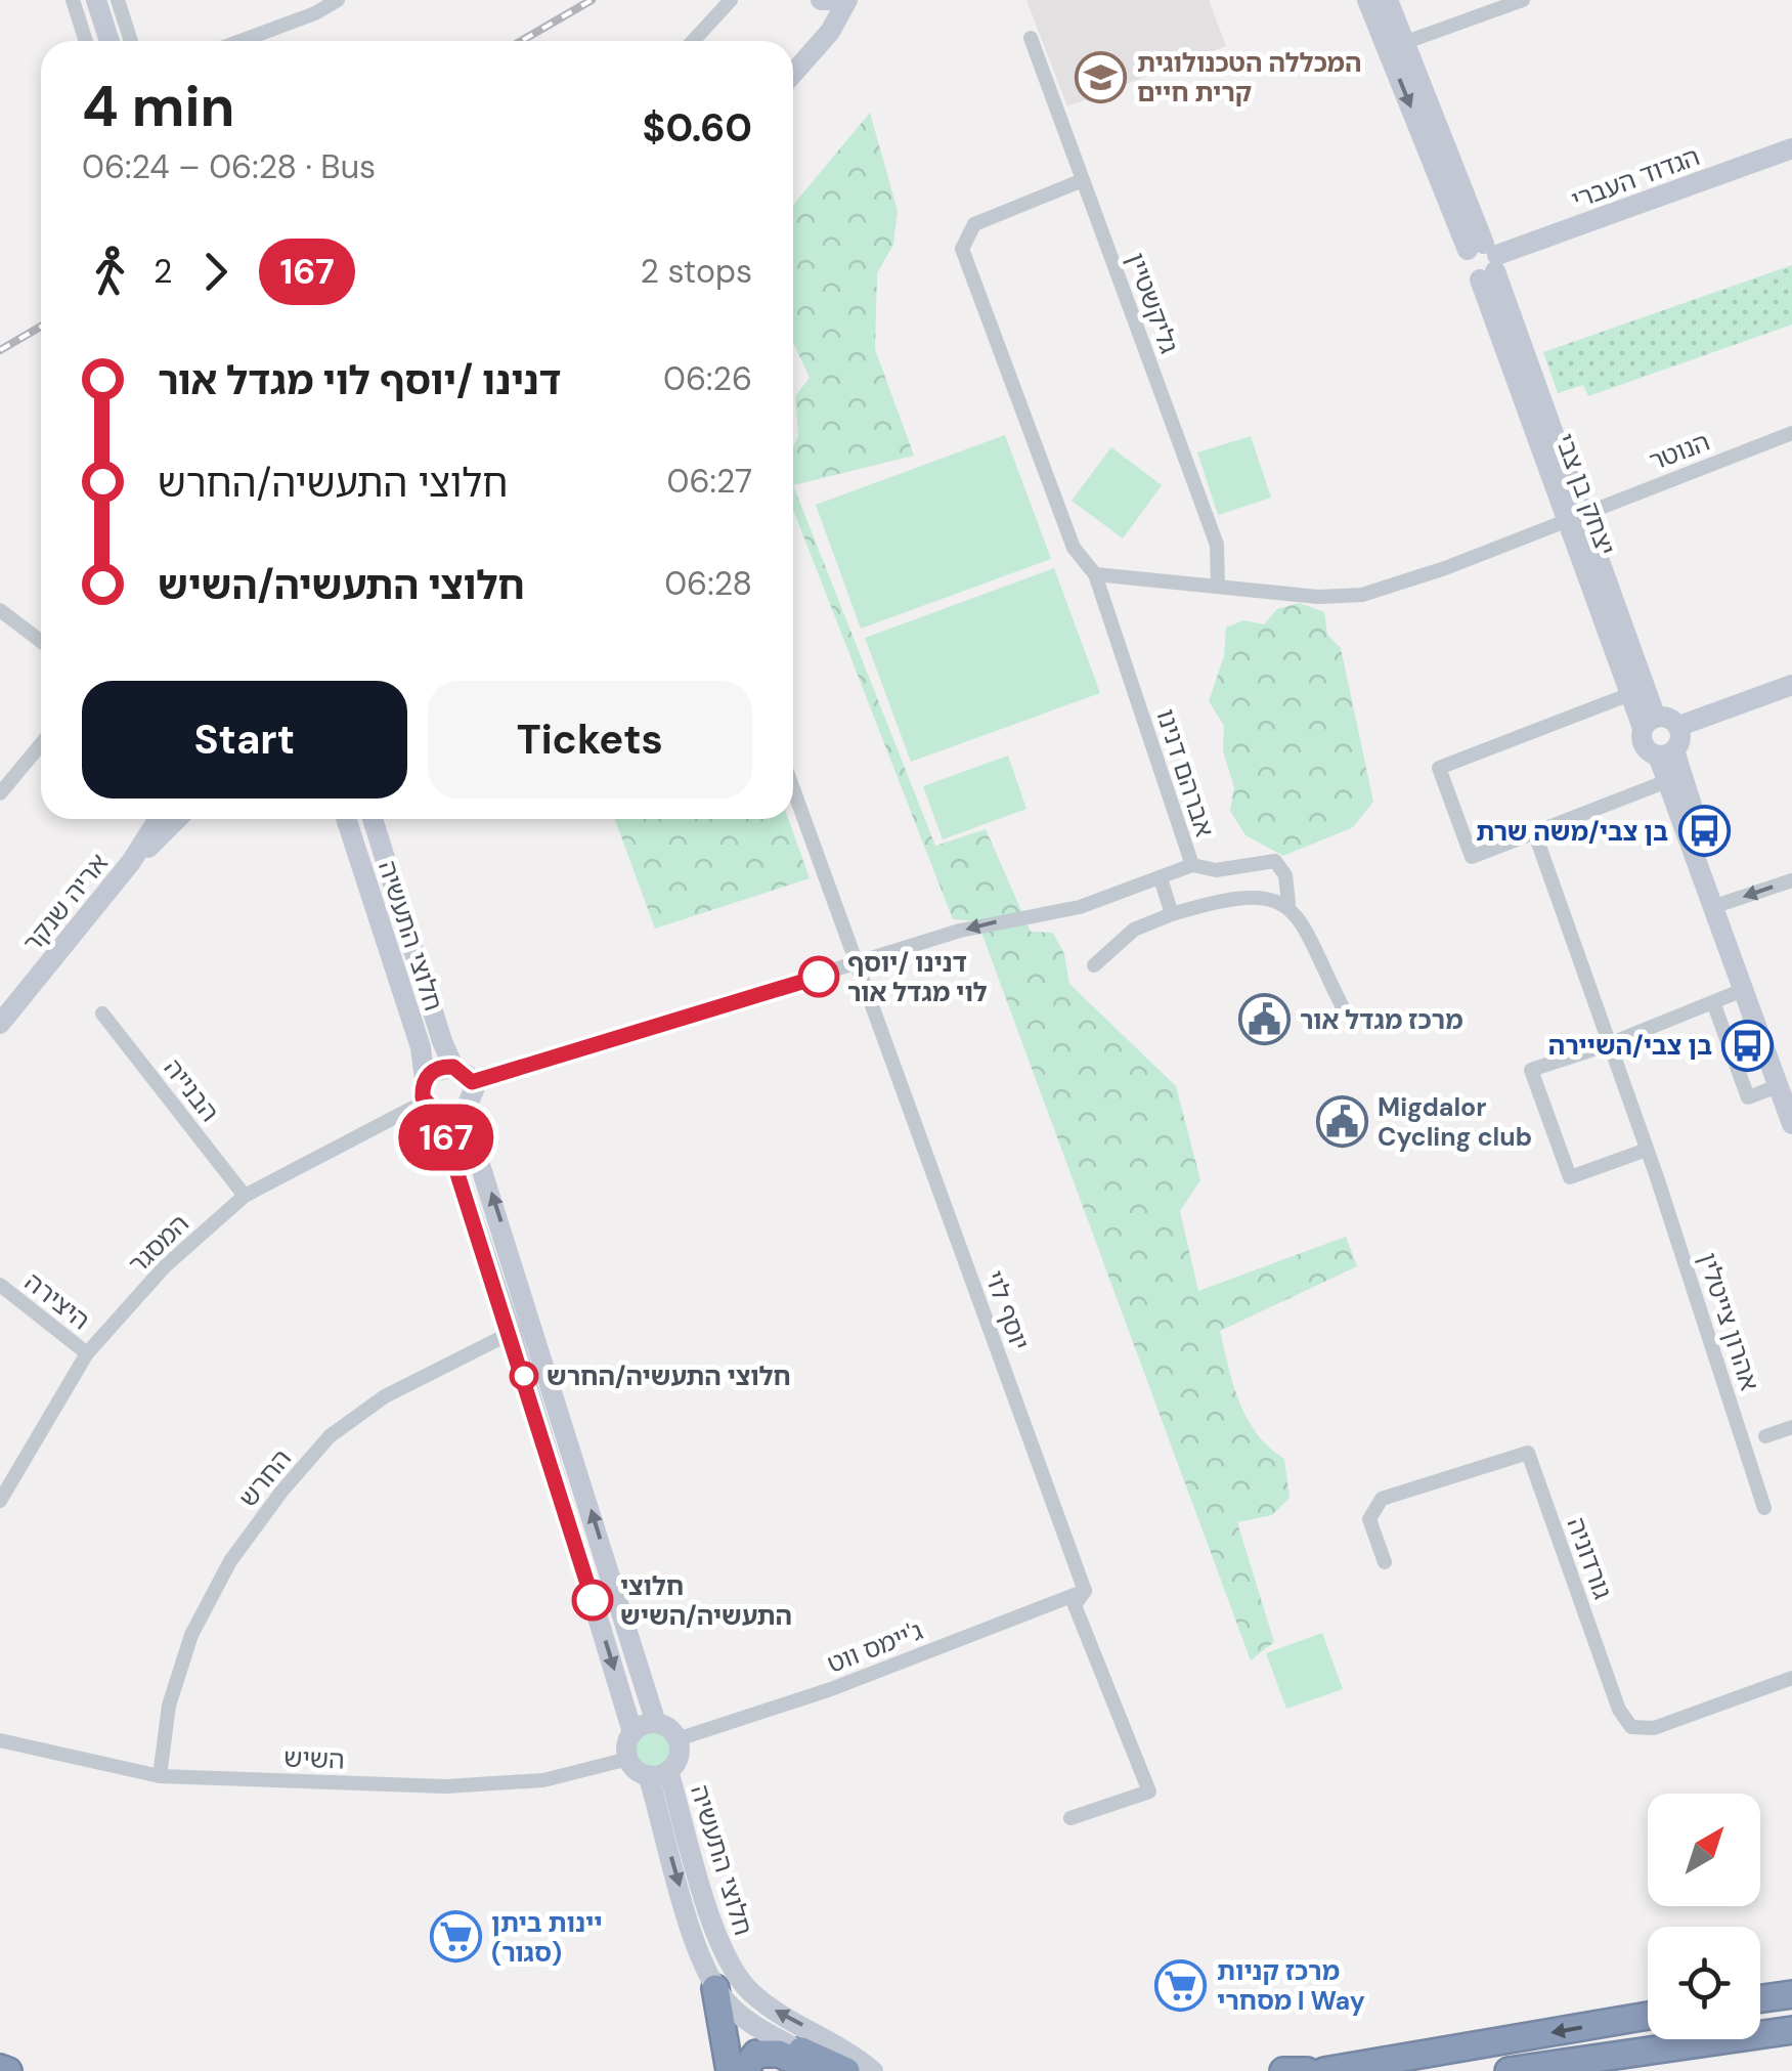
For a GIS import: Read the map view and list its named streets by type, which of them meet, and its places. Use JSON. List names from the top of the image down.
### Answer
{
  "streets": {
    "street": [
      "הגדוד העברי",
      "גליקשטיין",
      "הנוטר",
      "יצחק בן צבי",
      "אברהם דנינו",
      "אריה שנקר",
      "חלוצי התעשיה",
      "הבנייה",
      "המסגר",
      "היצירה",
      "יוסף לוי",
      "אהרון צייטלין",
      "החרש",
      "גורדוניה",
      "ג'יימס ווט",
      "השיש"
    ]
  },
  "crossings": [
    ["הגדוד העברי", "יצחק בן צבי"],
    ["גליקשטיין", "אברהם דנינו"],
    ["הנוטר", "יצחק בן צבי"],
    ["אברהם דנינו", "חלוצי התעשיה"],
    ["אברהם דנינו", "המסגר"],
    ["אברהם דנינו", "יוסף לוי"],
    ["חלוצי התעשיה", "המסגר"],
    ["חלוצי התעשיה", "החרש"],
    ["חלוצי התעשיה", "ג'יימס ווט"],
    ["חלוצי התעשיה", "השיש"],
    ["הבנייה", "המסגר"],
    ["המסגר", "היצירה"],
    ["יוסף לוי", "ג'יימס ווט"],
    ["החרש", "השיש"],
    ["ג'יימס ווט", "השיש"]
  ],
  "places": {
    "school or university": ["המכללה הטכנולוגית קרית חיים"],
    "bus stop": ["בן צבי/משה שרת", "בן צבי/השיירה"],
    "other": ["דנינו /יוסף לוי מגדל אור", "חלוצי התעשיה/החרש", "חלוצי התעשיה/השיש"],
    "public building": ["מרכז מגדל אור", "Migdalor Cycling club"],
    "supermarket": ["יינות ביתן (סגור)", "מרכז קניות מסחרי I Way"]
  },
  "lines": ["bus line 167"],
  "north": "top right",
  "page": {
    "on_map": "167",
    "heading": ["4 min", "06:24 – 06:28 · Bus", "$0.60"],
    "legs": ["2", "167", "2 stops"],
    "list": [
      {
        "name": "דנינו /יוסף לוי מגדל אור",
        "value": "06:26"
      },
      {
        "name": "חלוצי התעשיה/החרש",
        "value": "06:27"
      },
      {
        "name": "חלוצי התעשיה/השיש",
        "value": "06:28"
      }
    ],
    "buttons": ["Start", "Tickets"]
  }
}
